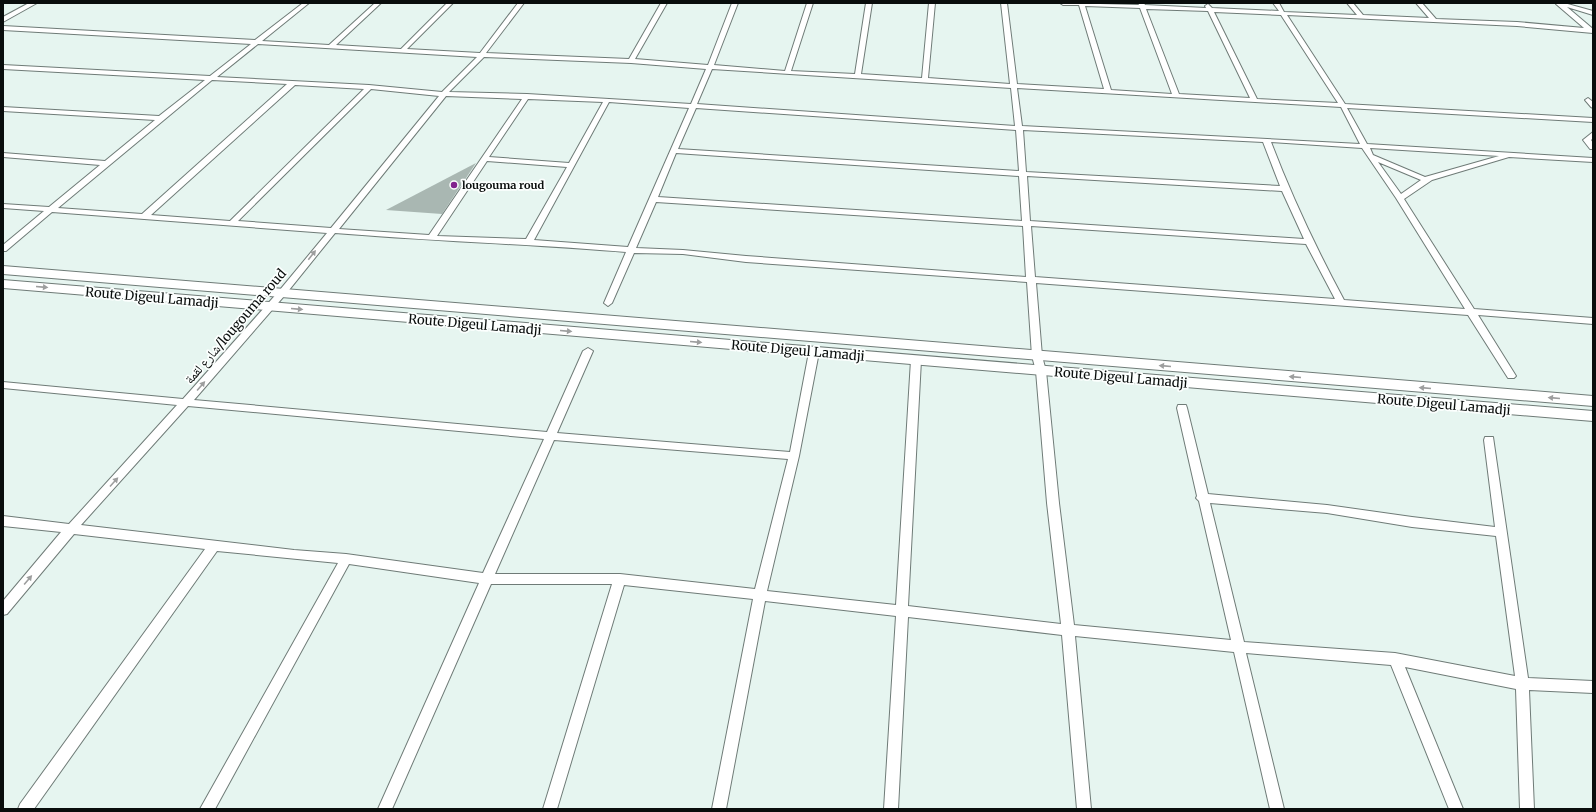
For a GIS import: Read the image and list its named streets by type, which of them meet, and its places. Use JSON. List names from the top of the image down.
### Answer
{
  "streets": {
    "main road": ["Route Digeul Lamadji"],
    "street": ["شارع لقمة/lougouma roud"]
  },
  "crossings": [
    ["Route Digeul Lamadji", "شارع لقمة/lougouma roud"]
  ],
  "one_way": ["شارع لقمة/lougouma roud"],
  "places": ["lougouma roud"]
}
